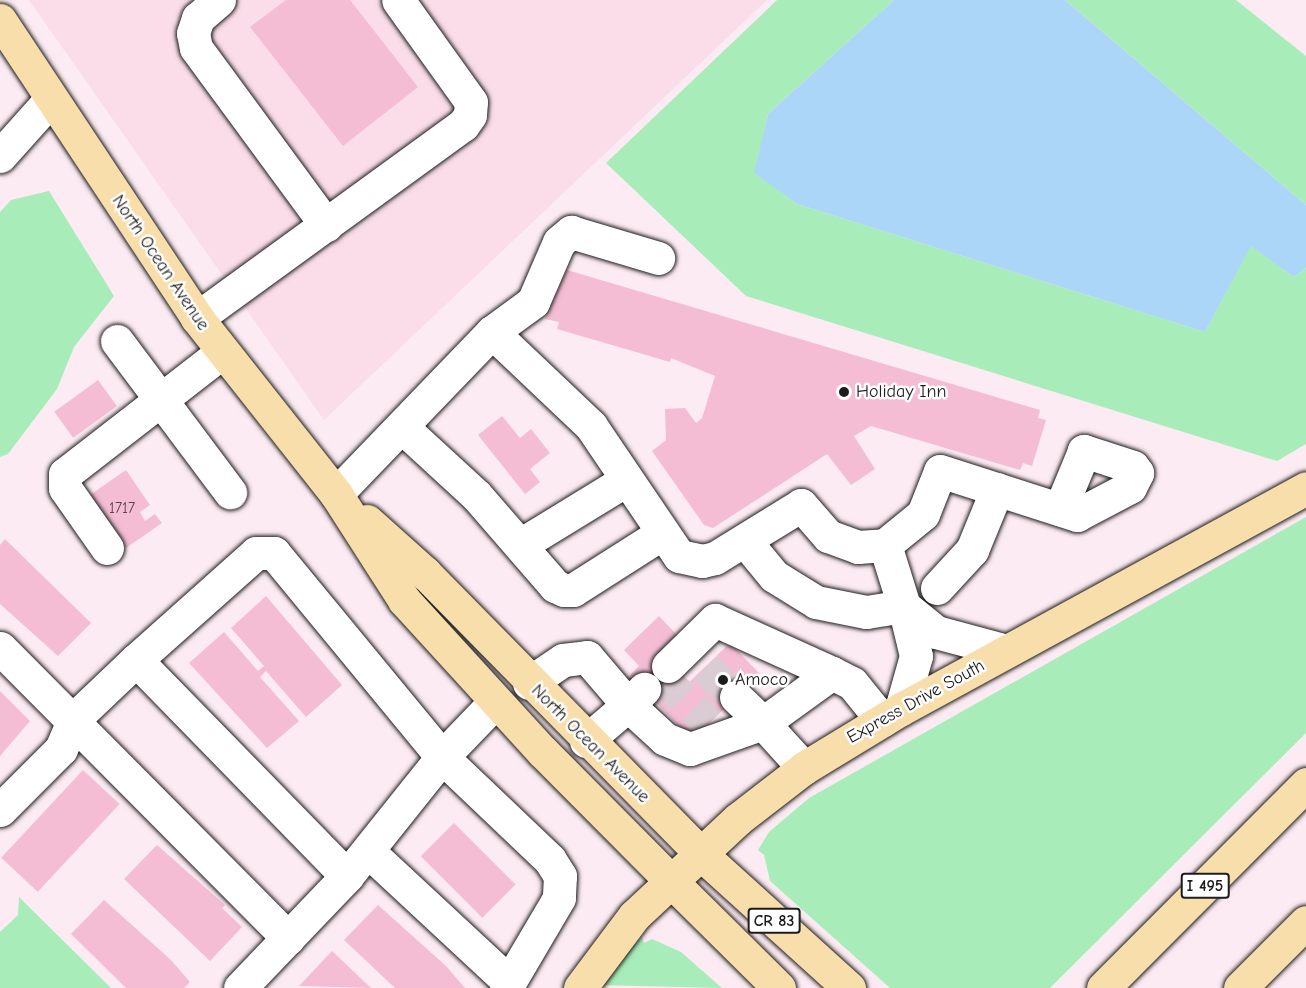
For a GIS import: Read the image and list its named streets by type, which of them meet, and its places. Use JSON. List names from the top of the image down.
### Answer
{
  "streets": {
    "main road": [
      "North Ocean Avenue",
      "Express Drive South",
      "I 495",
      "CR 83"
    ]
  },
  "crossings": [
    ["North Ocean Avenue", "Express Drive South"]
  ],
  "places": ["Holiday Inn", "Amoco"],
  "house_numbers": ["1717"]
}
